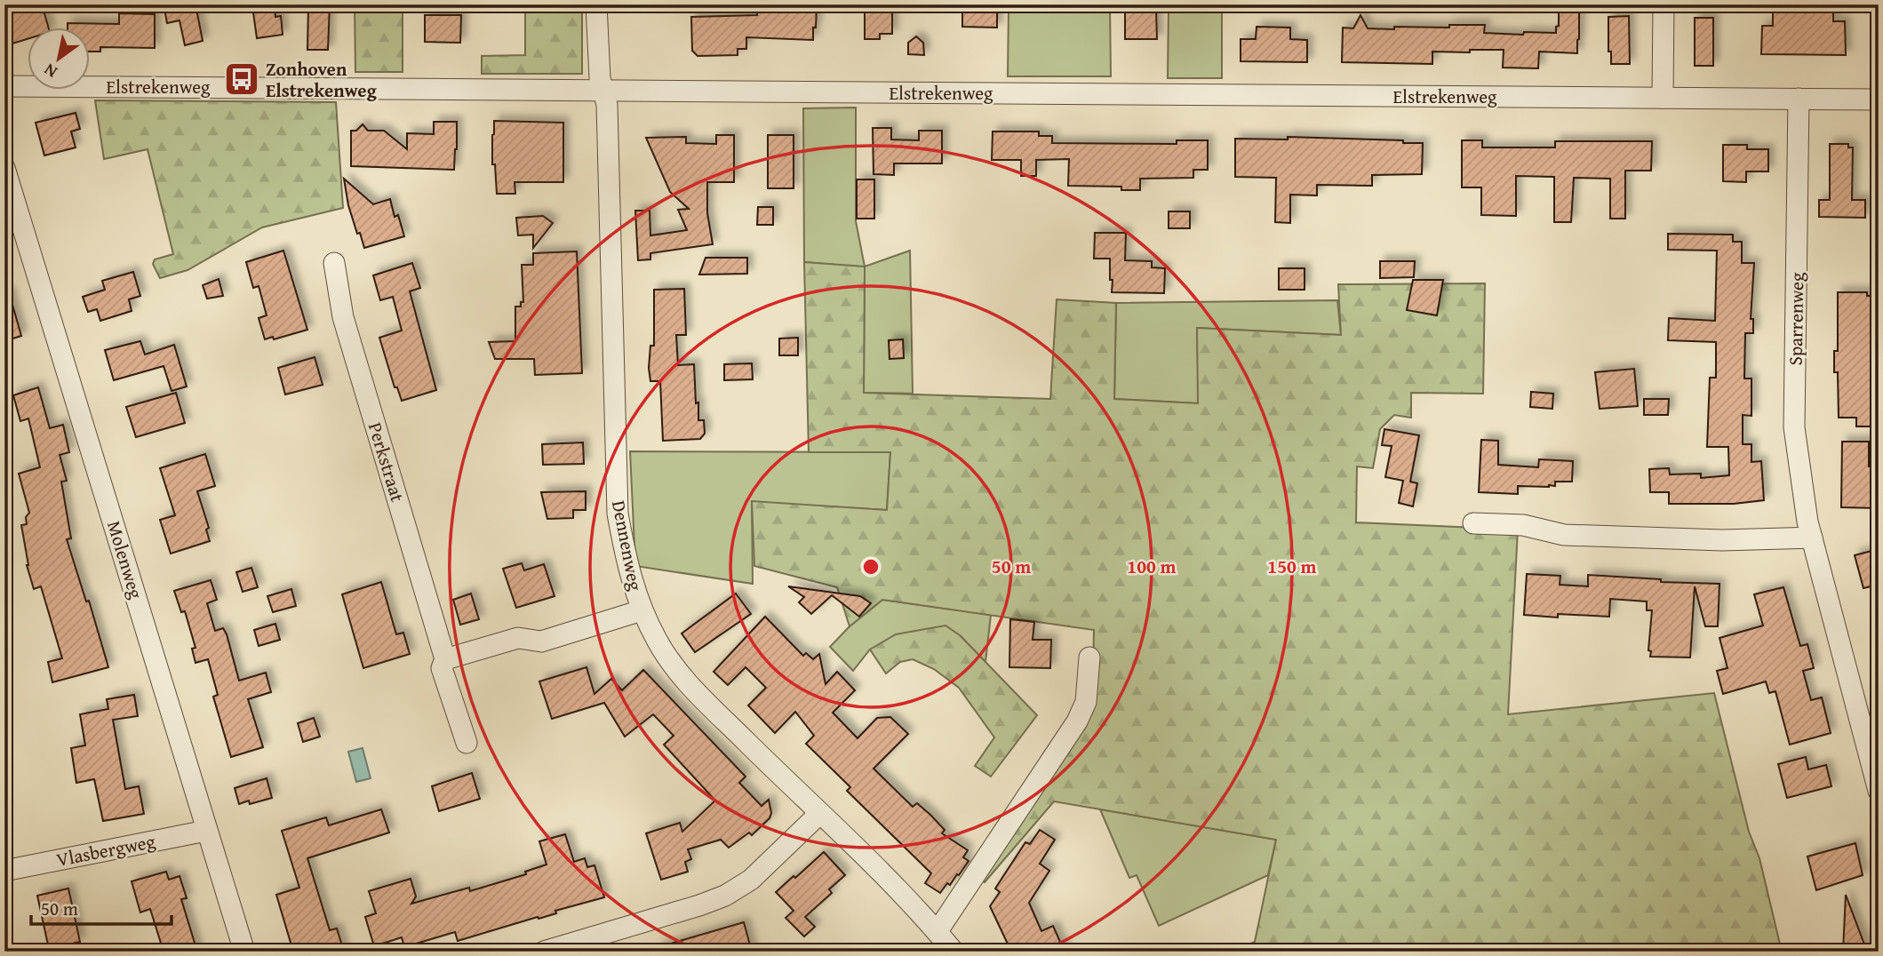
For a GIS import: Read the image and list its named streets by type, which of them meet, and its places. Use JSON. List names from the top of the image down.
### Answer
{
  "streets": {
    "street": [
      "Elstrekenweg",
      "Sparrenweg",
      "Perkstraat",
      "Dennenweg",
      "Molenweg",
      "Vlasbergweg"
    ]
  },
  "crossings": [
    ["Elstrekenweg", "Sparrenweg"],
    ["Elstrekenweg", "Dennenweg"],
    ["Molenweg", "Vlasbergweg"]
  ],
  "places": {
    "bus stop": ["Zonhoven Elstrekenweg"]
  },
  "scale_bar": "50 m",
  "north": "bottom left",
  "rings": ["50 m", "100 m", "150 m"]
}
